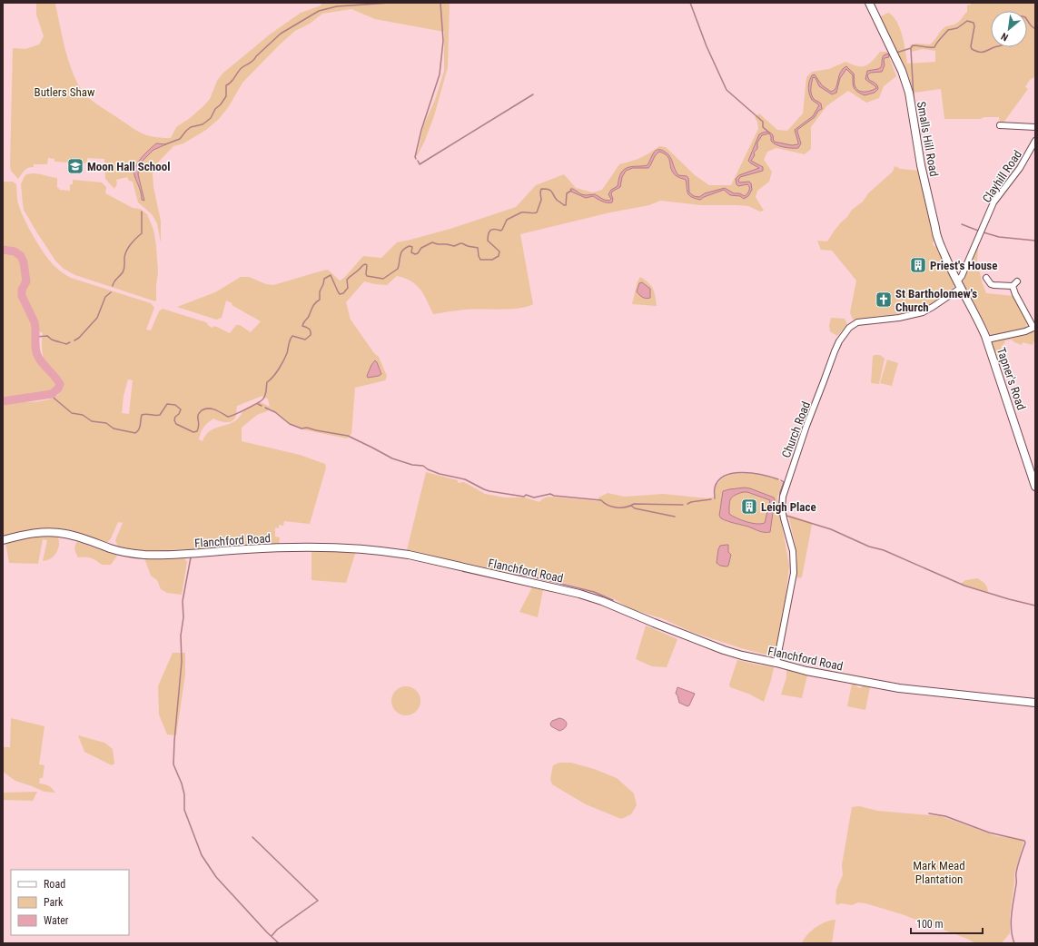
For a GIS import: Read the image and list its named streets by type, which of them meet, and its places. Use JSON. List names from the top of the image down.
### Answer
{
  "streets": {
    "street": [
      "Smalls Hill Road",
      "Clayhill Road",
      "Tapner's Road",
      "Church Road",
      "Flanchford Road"
    ]
  },
  "crossings": [
    ["Smalls Hill Road", "Clayhill Road"],
    ["Smalls Hill Road", "Tapner's Road"],
    ["Smalls Hill Road", "Church Road"],
    ["Clayhill Road", "Tapner's Road"],
    ["Clayhill Road", "Church Road"],
    ["Tapner's Road", "Church Road"],
    ["Church Road", "Flanchford Road"]
  ],
  "parks": ["Butlers Shaw", "Mark Mead Plantation"],
  "places": {
    "school or university": ["Moon Hall School"],
    "building": ["Priest's House", "Leigh Place"],
    "church": ["St Bartholomew's Church"]
  },
  "legend": ["Road", "Park", "Water"],
  "scale_bar": "100 m",
  "north": "bottom left"
}
